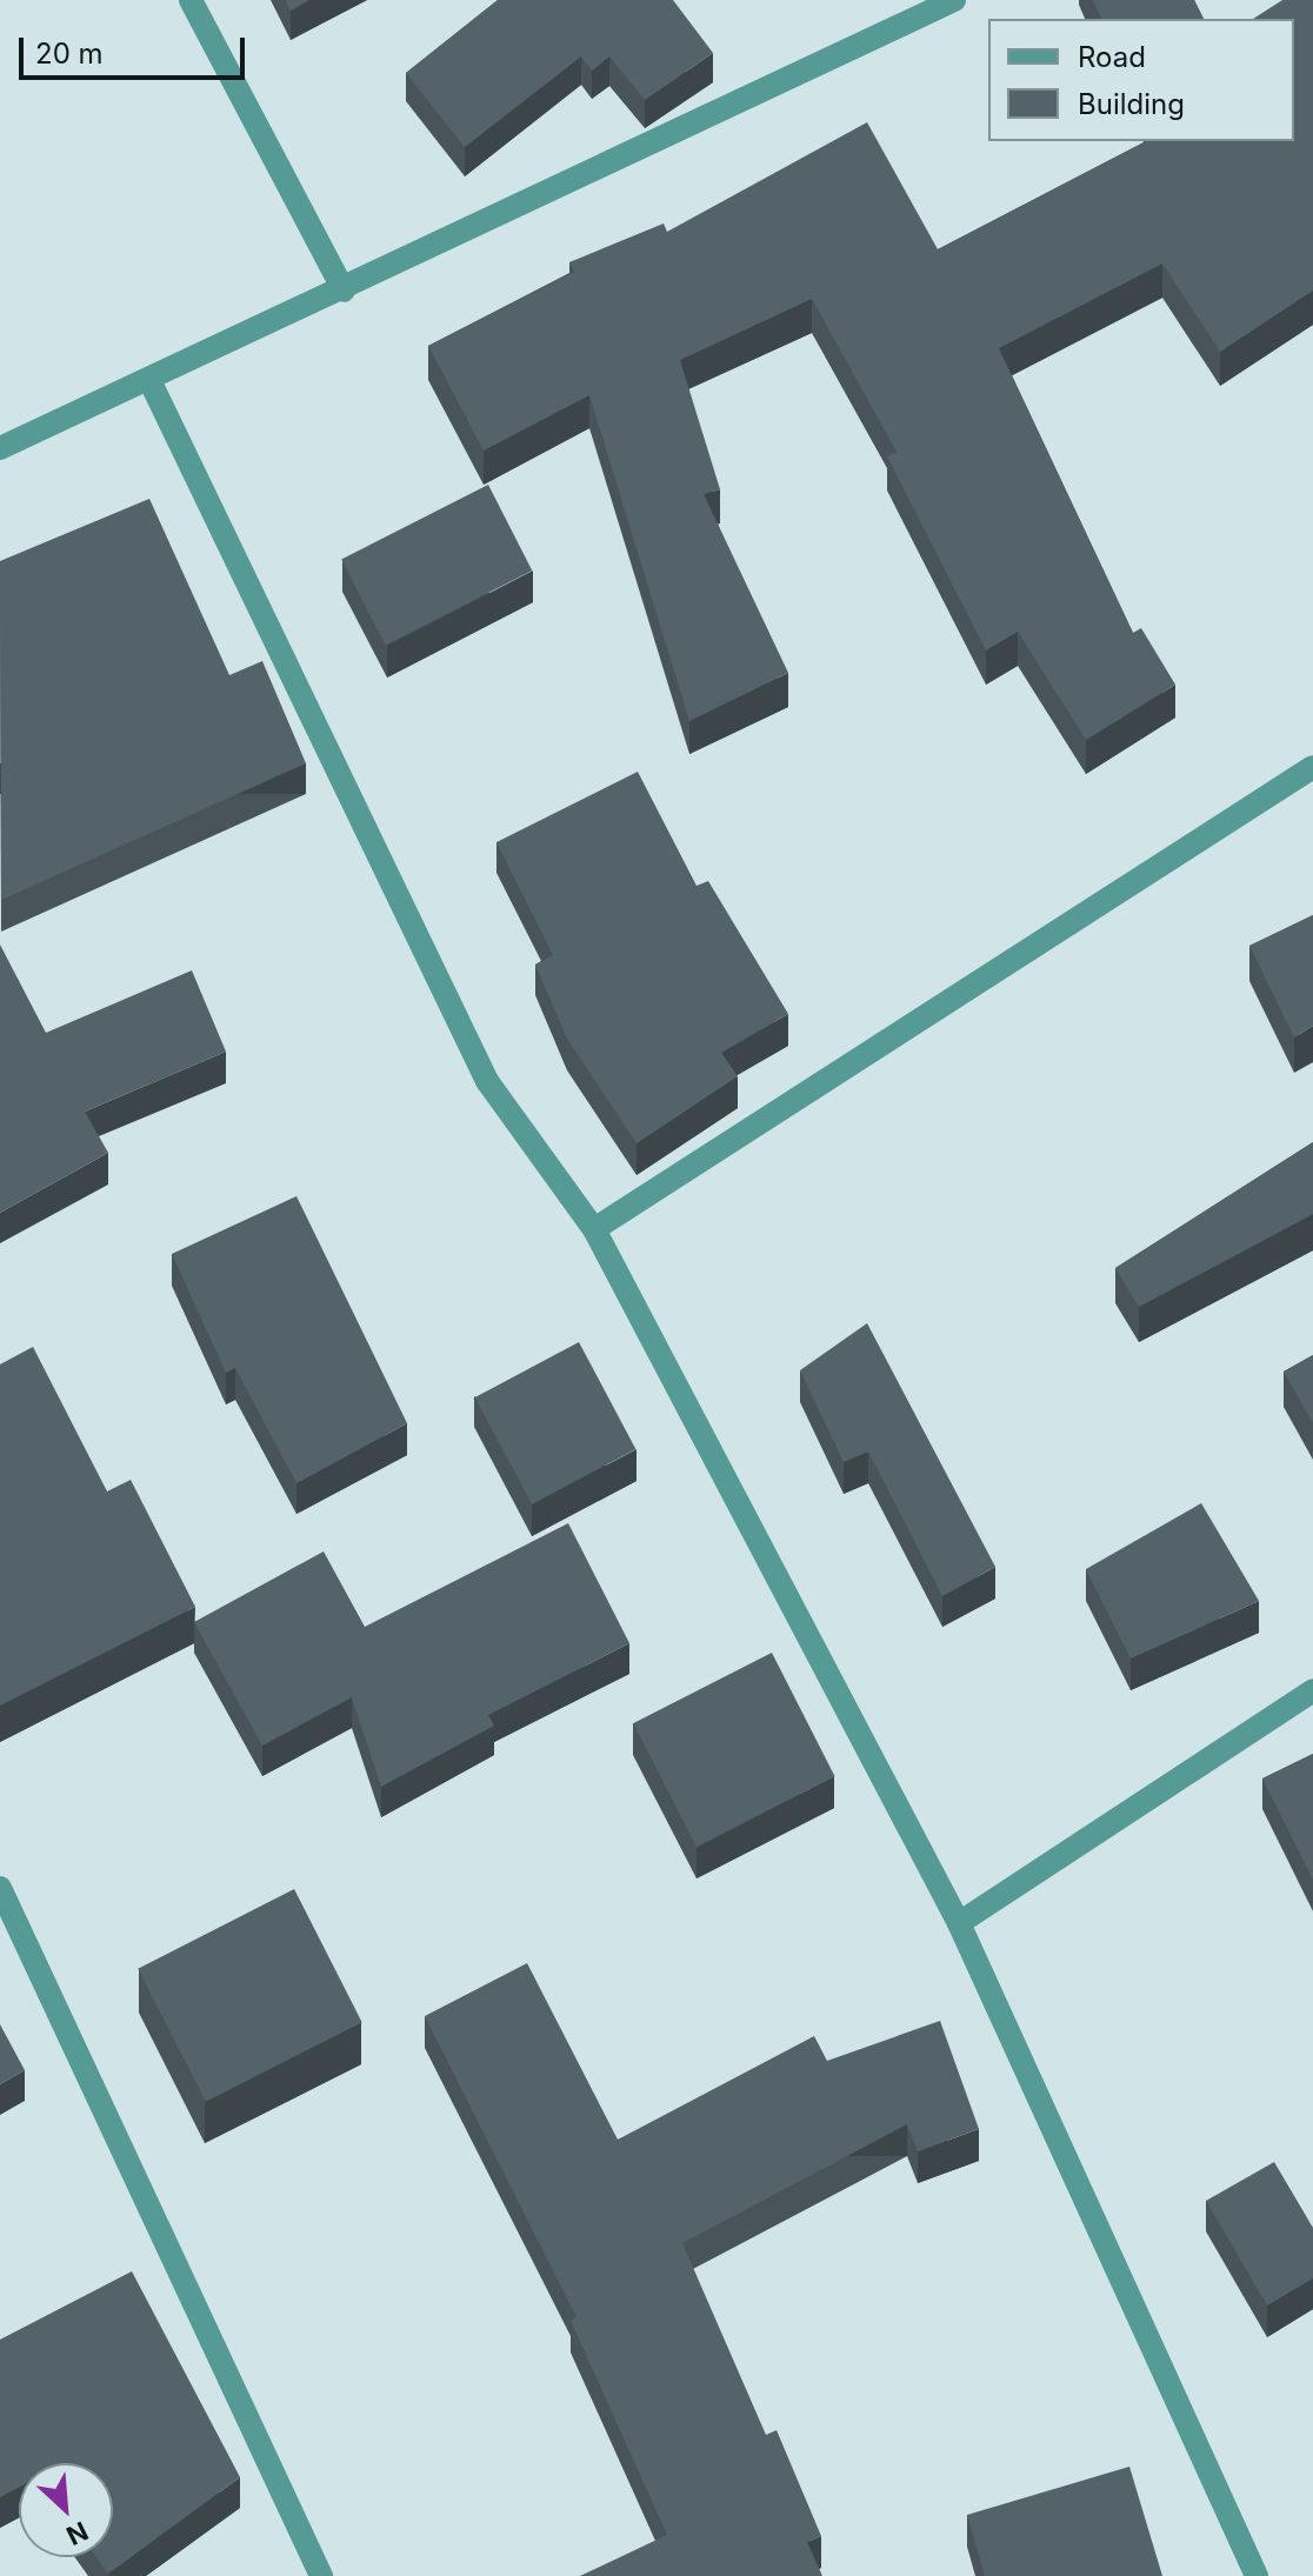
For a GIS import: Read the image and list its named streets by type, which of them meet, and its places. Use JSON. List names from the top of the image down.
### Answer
{
  "legend": ["Road", "Building"],
  "scale_bar": "20 m",
  "north": "bottom right"
}
